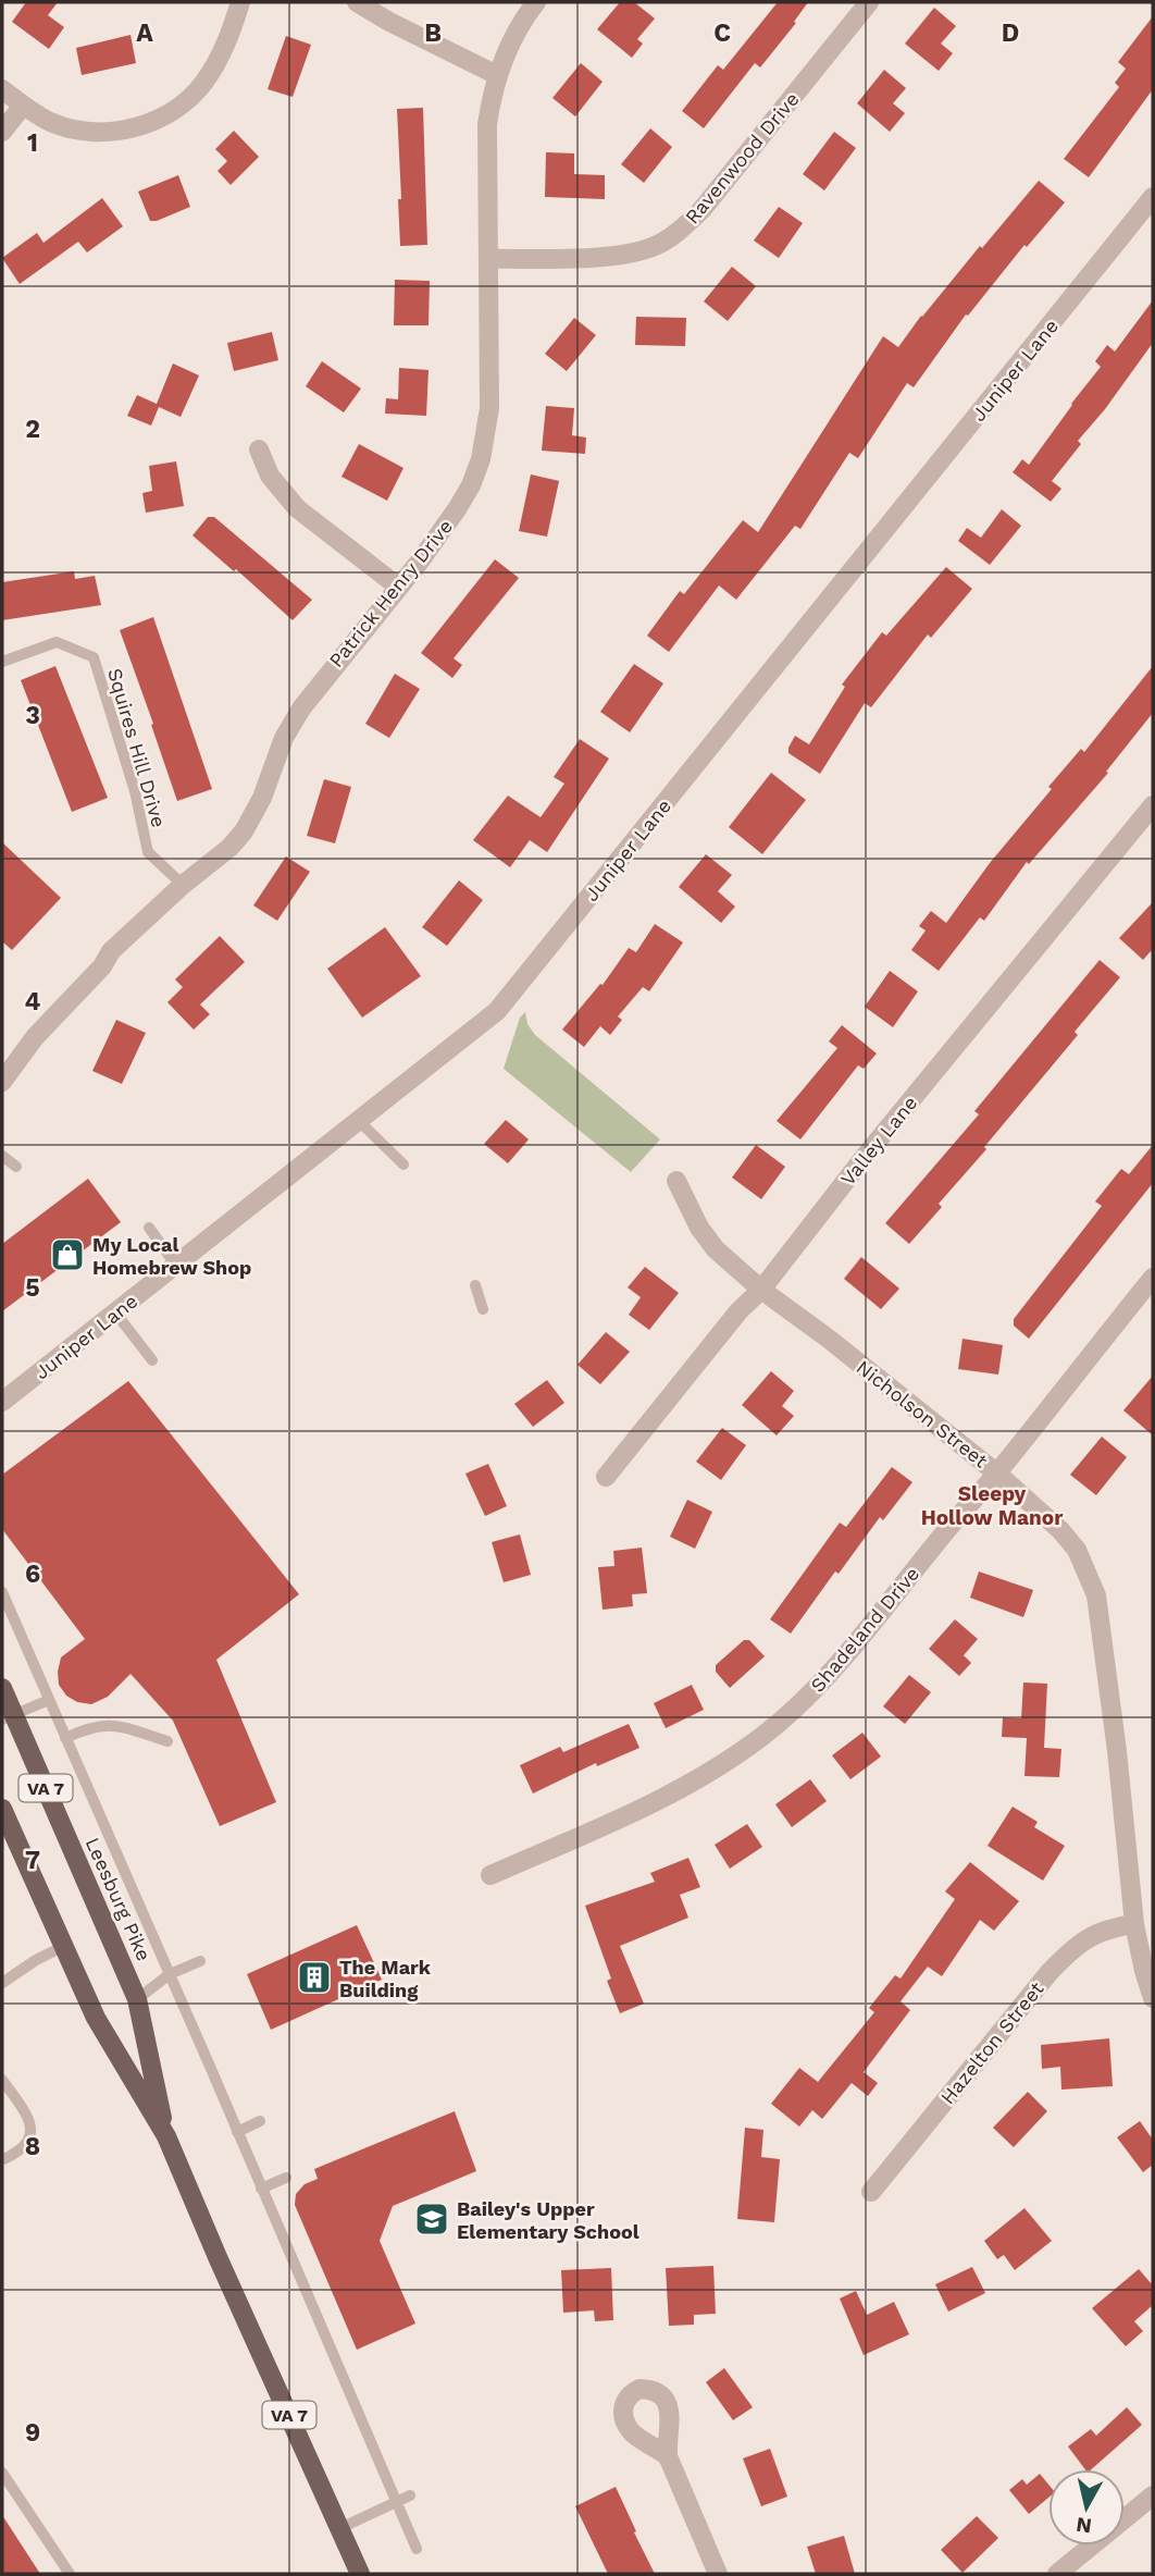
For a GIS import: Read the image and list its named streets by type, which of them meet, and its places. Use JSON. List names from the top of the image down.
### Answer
{
  "streets": {
    "main road": ["VA 7", "Leesburg Pike"],
    "street": [
      "Ravenwood Drive",
      "Juniper Lane",
      "Patrick Henry Drive",
      "Valley Lane",
      "Nicholson Street",
      "Shadeland Drive",
      "Hazelton Street"
    ],
    "lane": ["Squires Hill Drive"]
  },
  "crossings": [
    ["Ravenwood Drive", "Patrick Henry Drive"],
    ["Patrick Henry Drive", "Squires Hill Drive"],
    ["Valley Lane", "Nicholson Street"],
    ["Nicholson Street", "Shadeland Drive"],
    ["Nicholson Street", "Hazelton Street"]
  ],
  "districts": ["Sleepy Hollow Manor"],
  "places": {
    "shop": ["My Local Homebrew Shop"],
    "building": ["The Mark Building"],
    "school or university": ["Bailey's Upper Elementary School"]
  },
  "north": "bottom",
  "grid": {
    "columns": [
      "A",
      "B",
      "C",
      "D"
    ],
    "rows": [
      "1",
      "2",
      "3",
      "4",
      "5",
      "6",
      "7",
      "8",
      "9"
    ]
  }
}
